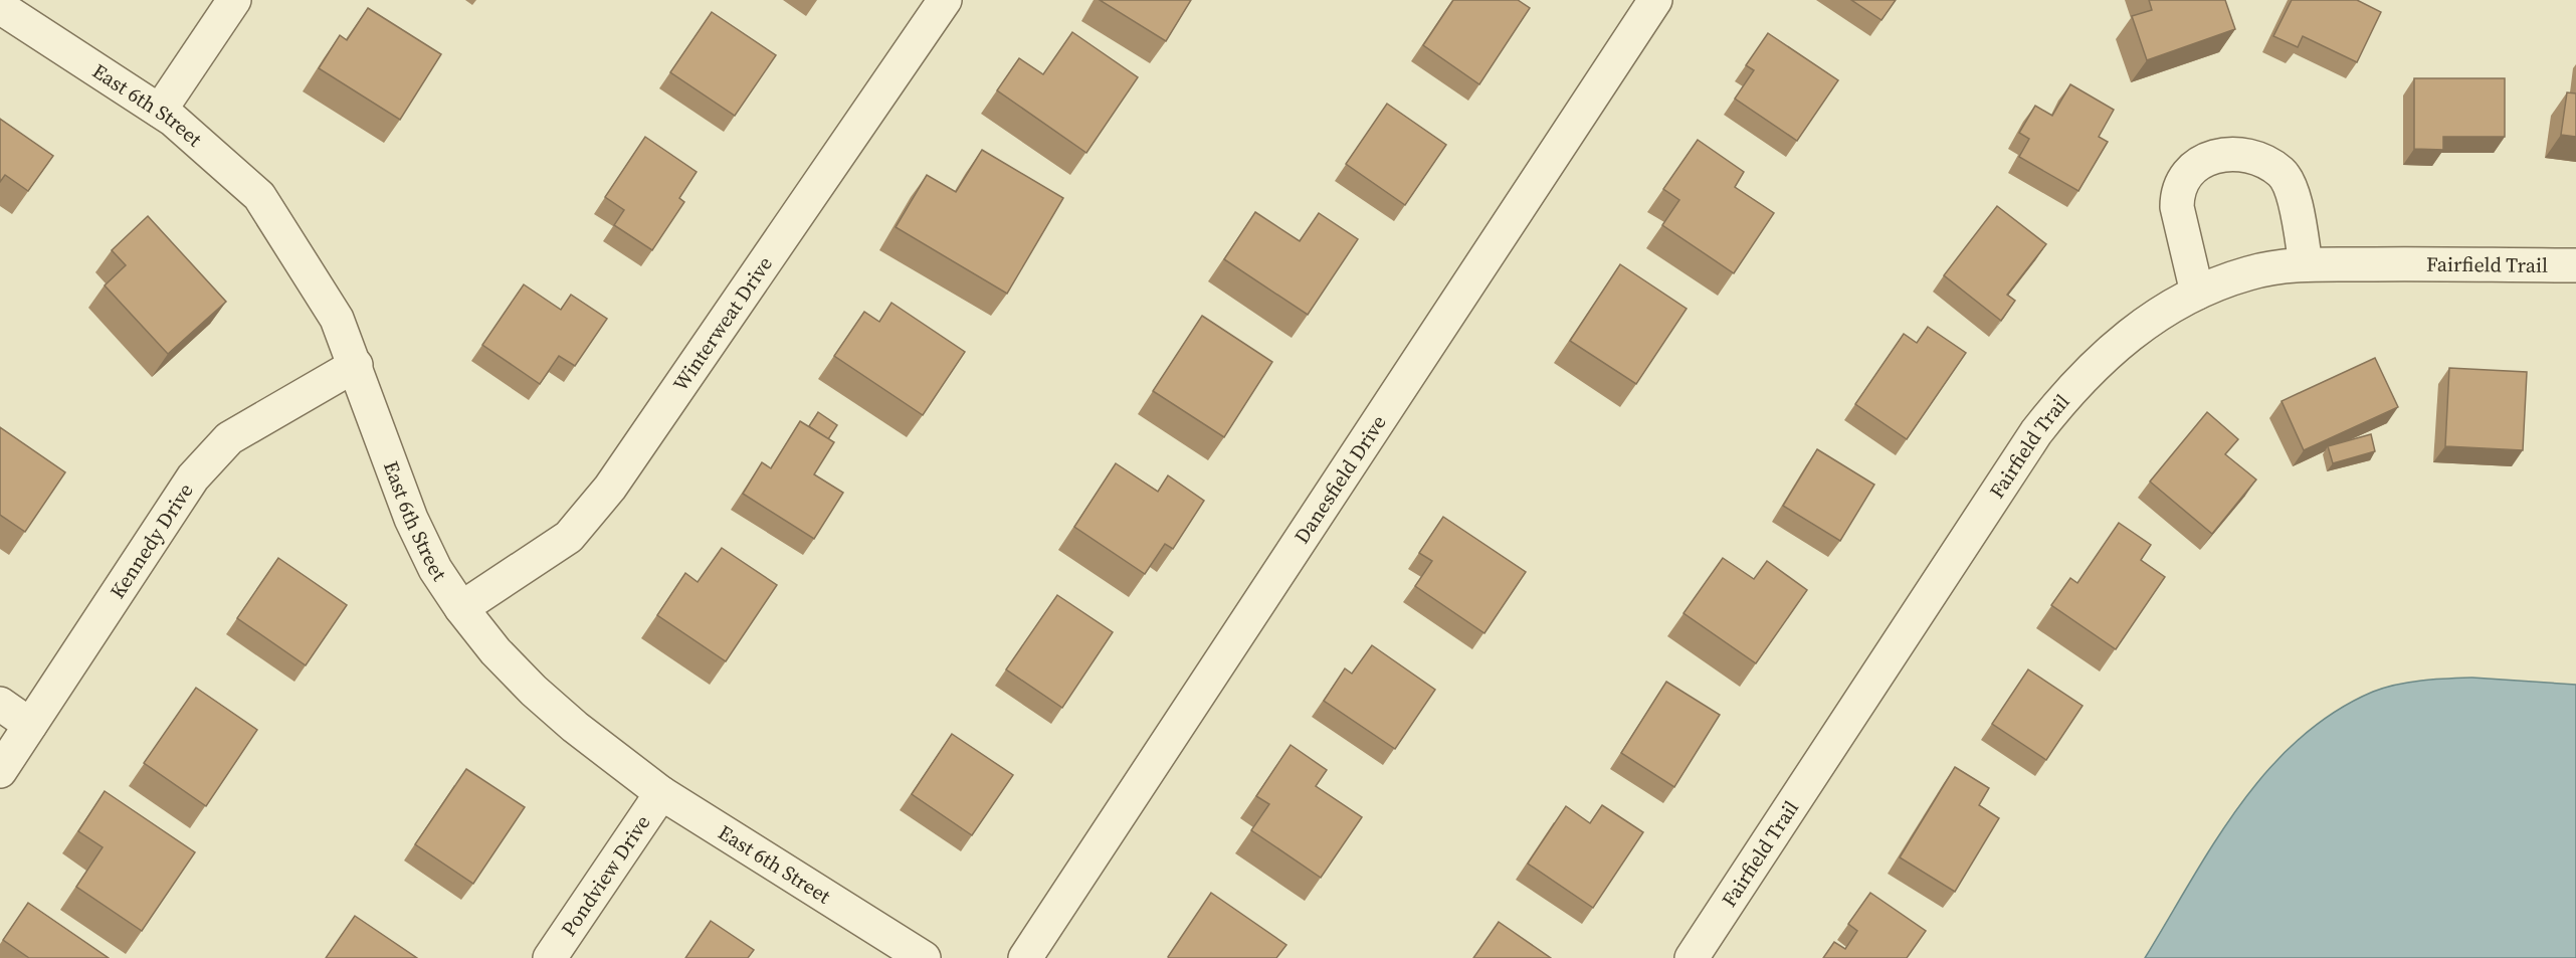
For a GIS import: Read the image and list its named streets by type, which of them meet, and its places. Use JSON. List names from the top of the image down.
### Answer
{
  "streets": {
    "street": [
      "East 6th Street",
      "Fairfield Trail",
      "Winterweat Drive",
      "Danesfield Drive",
      "Kennedy Drive",
      "Pondview Drive"
    ]
  },
  "crossings": [
    ["East 6th Street", "Winterweat Drive"],
    ["East 6th Street", "Kennedy Drive"],
    ["East 6th Street", "Pondview Drive"]
  ]
}
